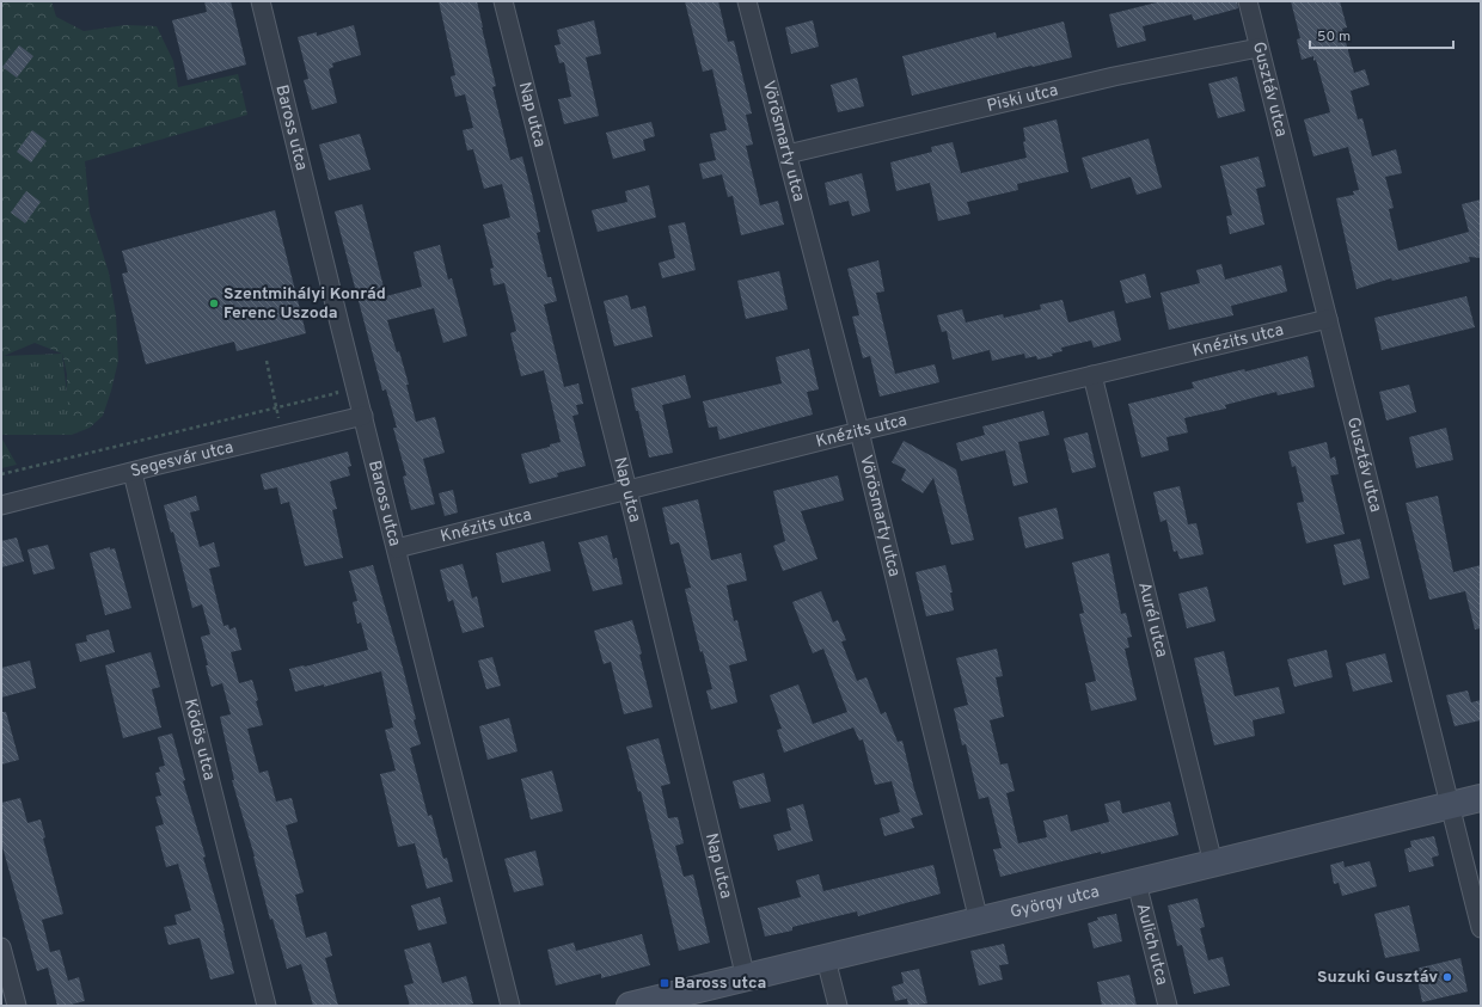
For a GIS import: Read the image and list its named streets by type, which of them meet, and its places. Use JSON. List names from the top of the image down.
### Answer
{
  "streets": {
    "street": [
      "Gusztáv utca",
      "Piski utca",
      "Nap utca",
      "Baross utca",
      "Vörösmarty utca",
      "Knézits utca",
      "Segesvár utca",
      "Aurél utca",
      "Ködös utca",
      "György utca",
      "Aulich utca"
    ]
  },
  "crossings": [
    ["Gusztáv utca", "Piski utca"],
    ["Gusztáv utca", "Knézits utca"],
    ["Gusztáv utca", "György utca"],
    ["Piski utca", "Vörösmarty utca"],
    ["Nap utca", "Knézits utca"],
    ["Nap utca", "György utca"],
    ["Baross utca", "Knézits utca"],
    ["Baross utca", "Segesvár utca"],
    ["Vörösmarty utca", "Knézits utca"],
    ["Vörösmarty utca", "György utca"],
    ["Knézits utca", "Aurél utca"],
    ["Segesvár utca", "Ködös utca"],
    ["Aurél utca", "György utca"],
    ["György utca", "Aulich utca"]
  ],
  "places": {
    "other": ["Szentmihályi Konrád Ferenc Uszoda", "Suzuki Gusztáv"],
    "transit": ["Baross utca"]
  },
  "scale_bar": "50 m"
}
